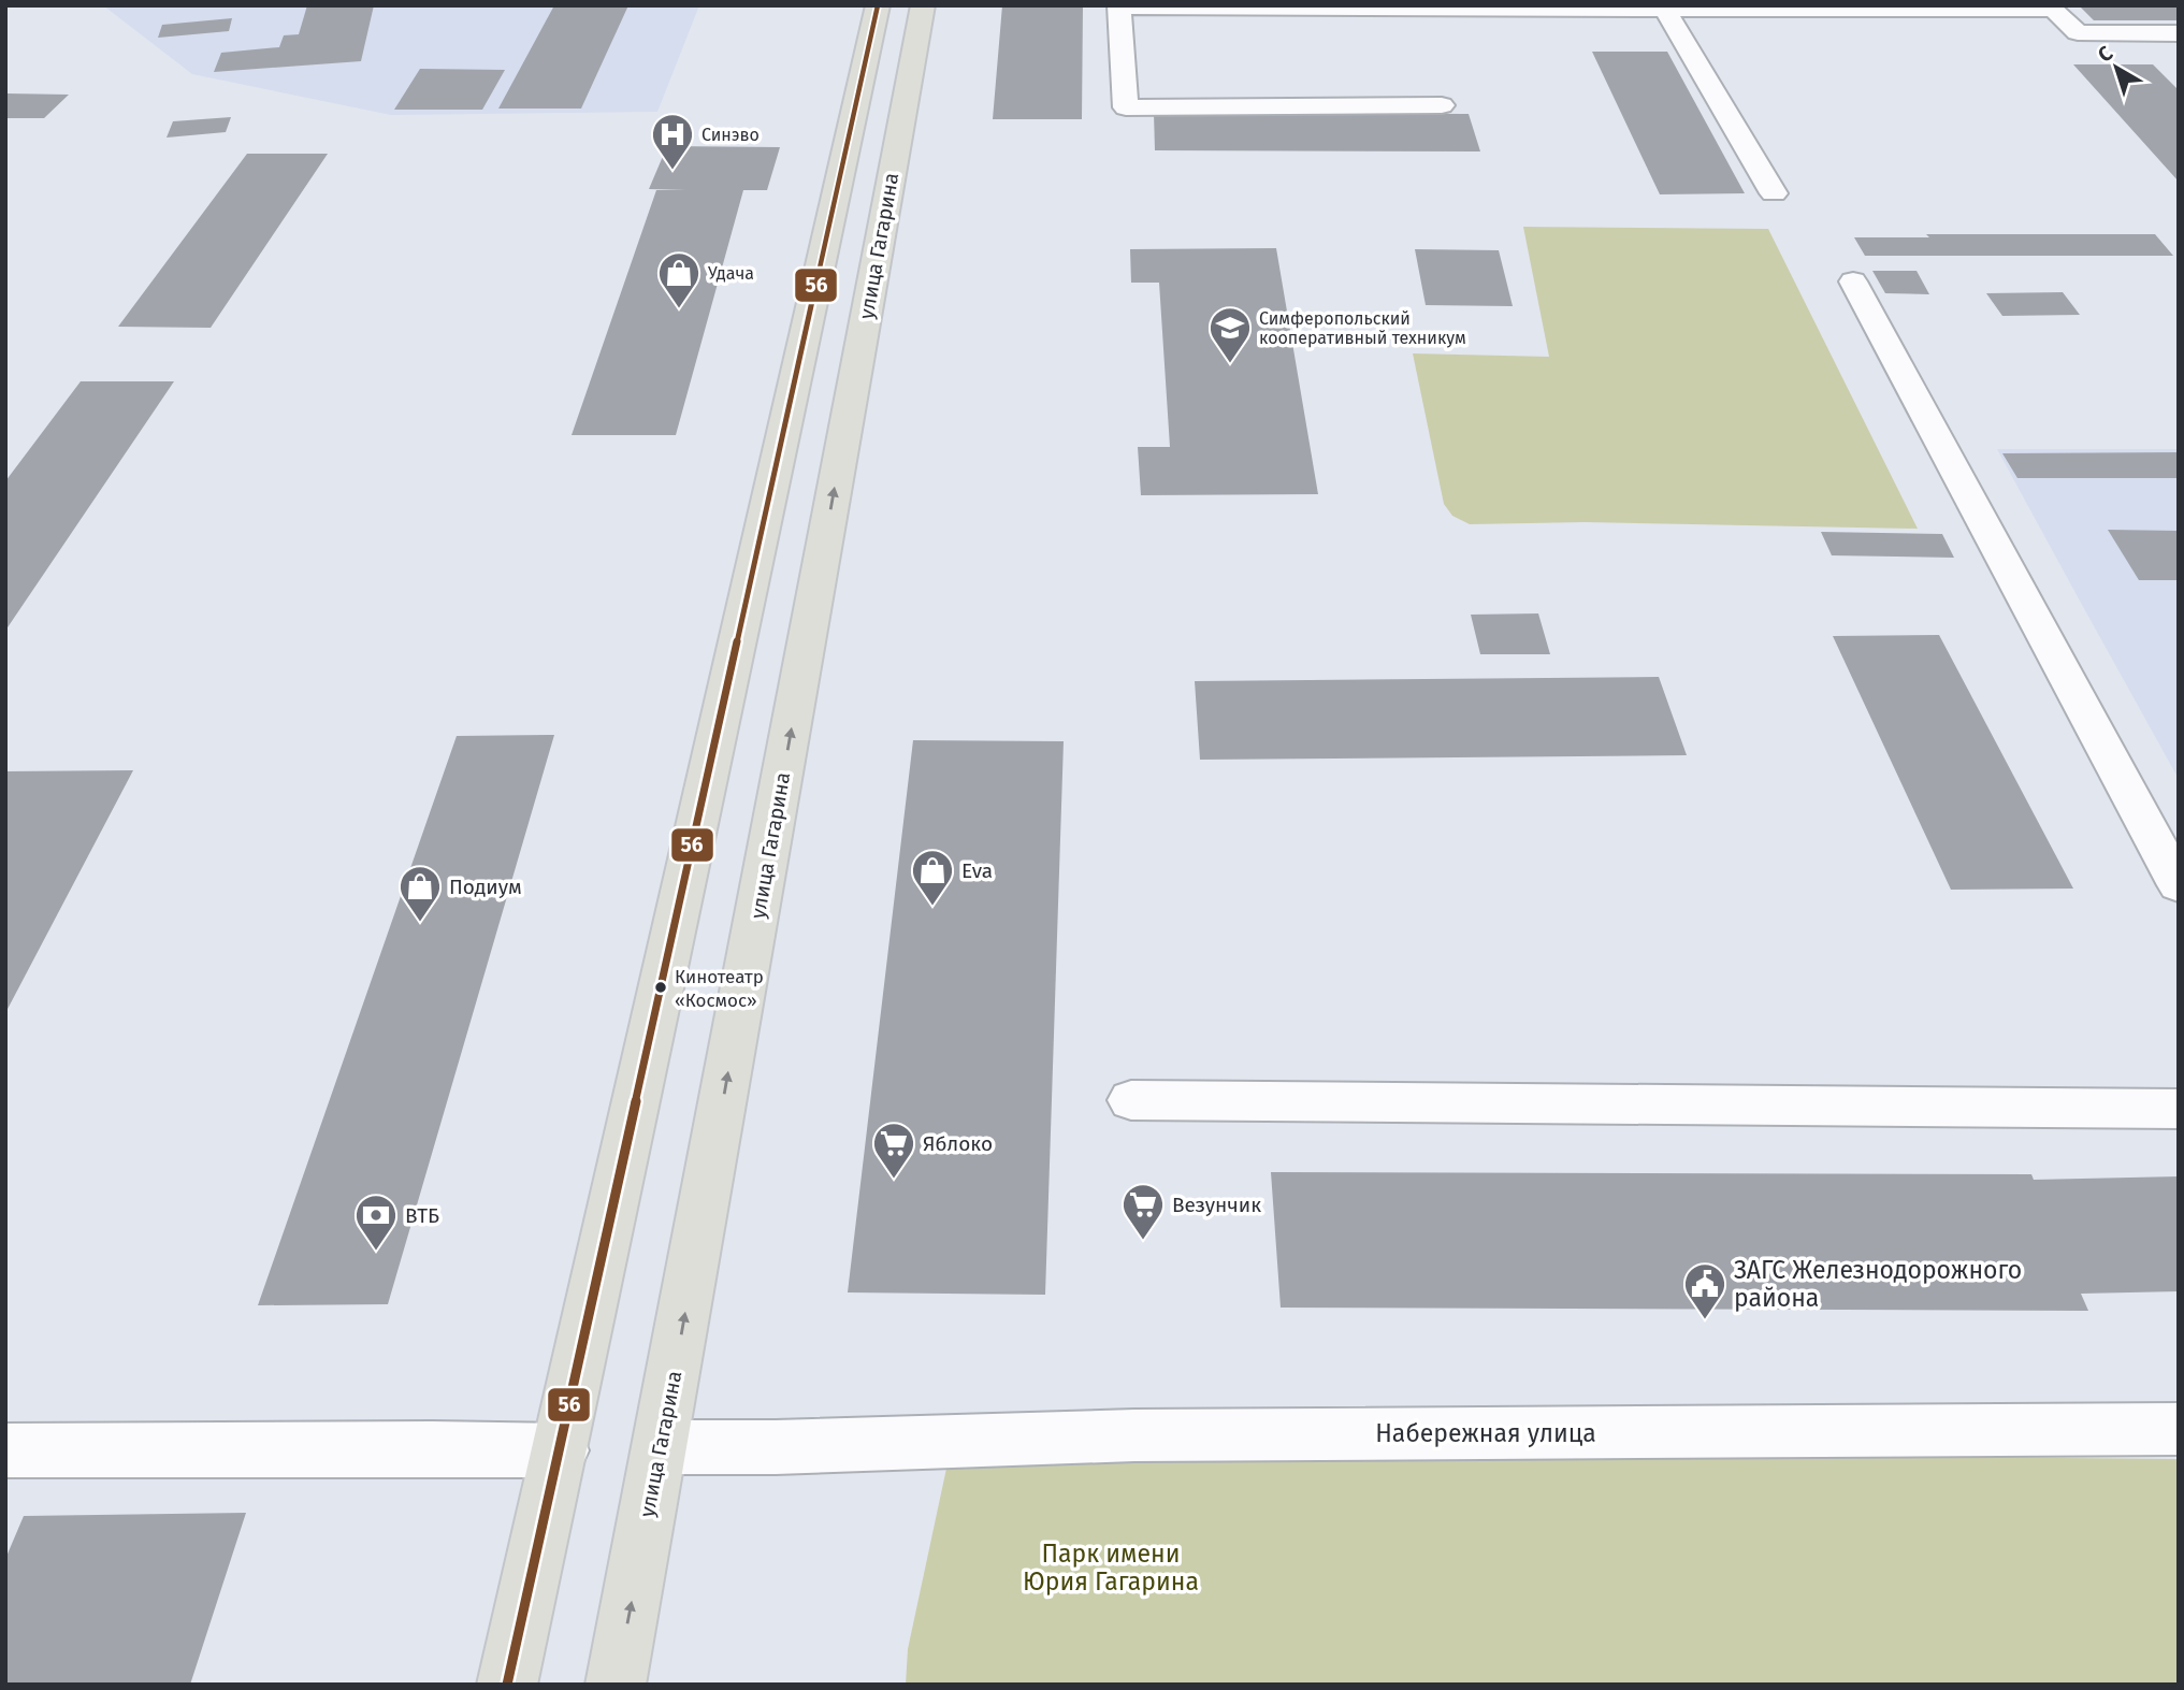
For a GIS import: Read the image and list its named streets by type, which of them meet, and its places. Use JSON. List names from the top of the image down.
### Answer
{
  "streets": {
    "main road": ["улица Гагарина"],
    "street": ["Набережная улица"]
  },
  "crossings": [
    ["улица Гагарина", "Набережная улица"]
  ],
  "parks": ["Парк имени Юрия Гагарина"],
  "places": {
    "hospital": ["Синэво"],
    "shop": ["Удача", "Eva", "Подиум"],
    "school or university": ["Симферопольский кооперативный техникум"],
    "other": ["Кинотеатр «Космос»"],
    "supermarket": ["Яблоко", "Везунчик"],
    "bank": ["ВТБ"],
    "public building": ["ЗАГС Железнодорожного района"]
  },
  "lines": ["transit line 56"],
  "north": "top left"
}
